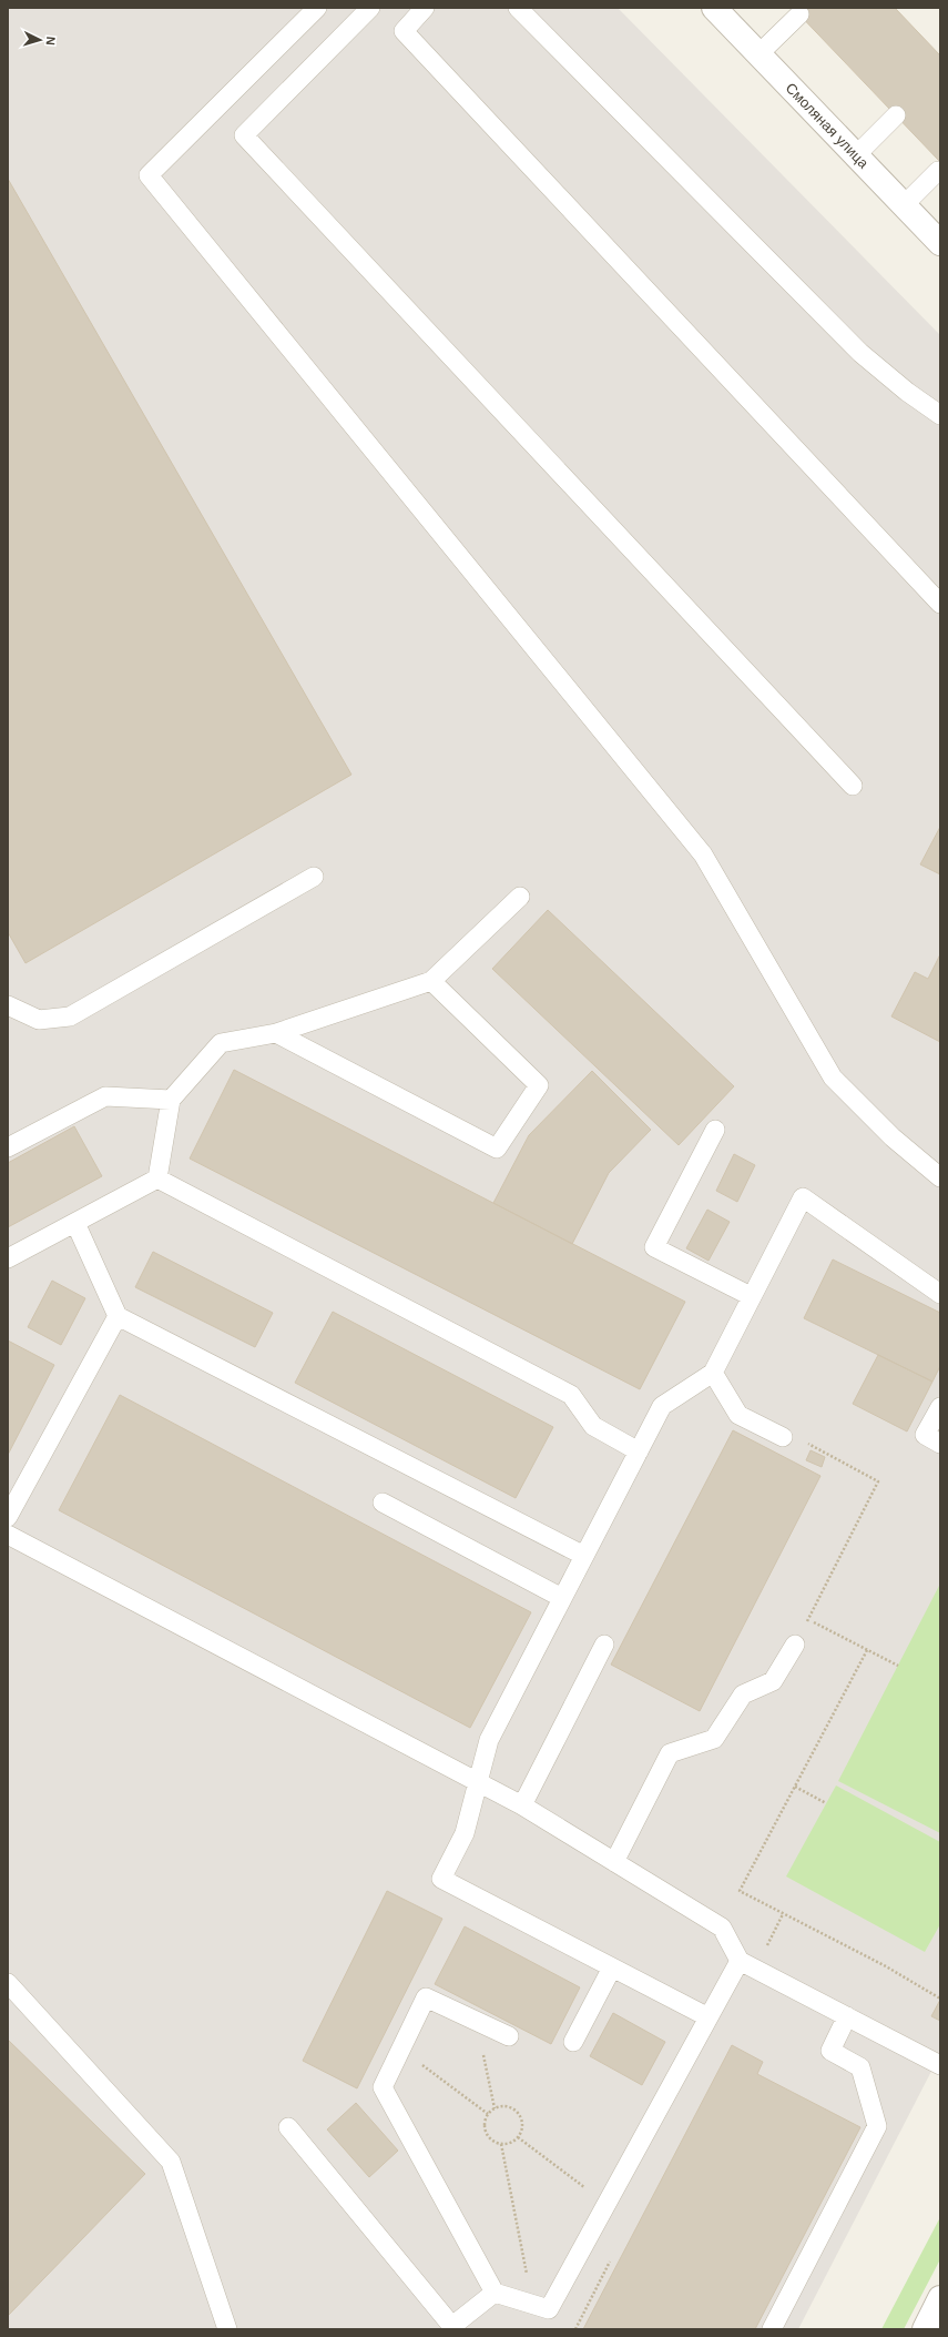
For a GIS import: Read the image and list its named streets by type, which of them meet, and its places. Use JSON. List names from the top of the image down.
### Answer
{
  "streets": {
    "street": ["Смоляная улица"]
  },
  "north": "right"
}
